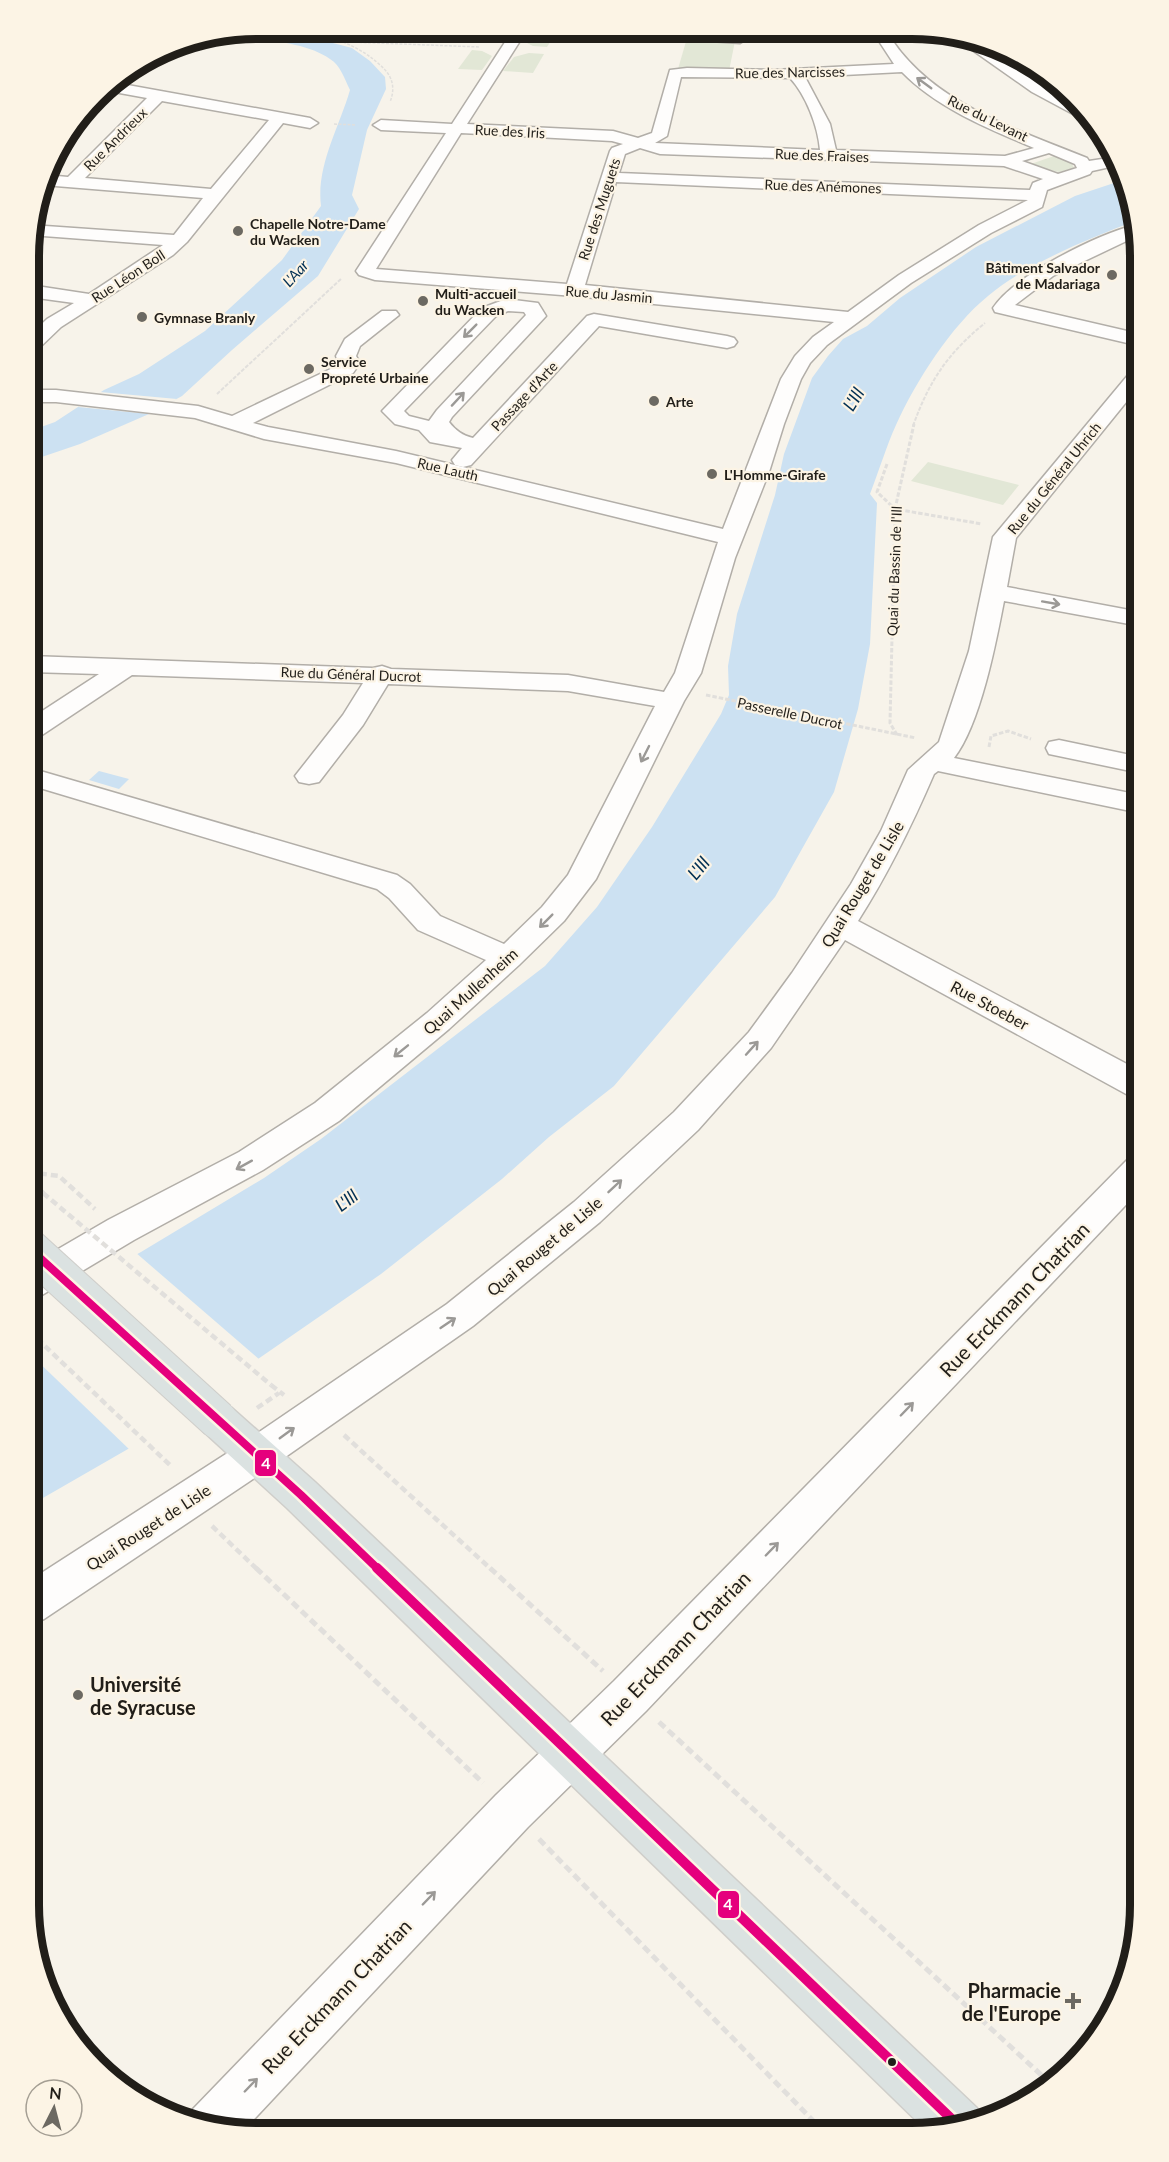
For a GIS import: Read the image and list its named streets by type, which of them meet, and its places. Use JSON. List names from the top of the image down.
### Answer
{
  "streets": {
    "street": [
      "Rue des Narcisses",
      "Rue du Levant",
      "Rue des Iris",
      "Rue Andrieux",
      "Rue des Fraises",
      "Rue des Anémones",
      "Rue des Muguets",
      "Rue Léon Boll",
      "Rue du Jasmin",
      "Passage d'Arte",
      "Rue Lauth",
      "Rue du Général Uhrich",
      "Rue du Général Ducrot",
      "Quai Rouget de Lisle",
      "Quai Mullenheim",
      "Rue Stoeber",
      "Rue Erckmann Chatrian"
    ],
    "path": ["Quai du Bassin de l'Ill", "Passerelle Ducrot"]
  },
  "crossings": [
    ["Rue des Narcisses", "Rue du Levant"],
    ["Rue des Narcisses", "Rue des Muguets"],
    ["Rue des Iris", "Rue des Fraises"],
    ["Rue des Iris", "Rue des Muguets"],
    ["Rue des Fraises", "Rue des Muguets"],
    ["Rue des Anémones", "Rue des Muguets"],
    ["Rue des Anémones", "Quai Mullenheim"],
    ["Rue des Muguets", "Rue du Jasmin"],
    ["Rue du Jasmin", "Quai Mullenheim"],
    ["Passage d'Arte", "Rue Lauth"],
    ["Rue Lauth", "Quai Mullenheim"],
    ["Rue du Général Uhrich", "Quai Rouget de Lisle"],
    ["Quai du Bassin de l'Ill", "Passerelle Ducrot"],
    ["Rue du Général Ducrot", "Quai Mullenheim"],
    ["Quai Rouget de Lisle", "Rue Stoeber"]
  ],
  "one_way": ["Quai Rouget de Lisle", "Quai Mullenheim", "Rue Erckmann Chatrian"],
  "water": ["L'Aar", "L'Ill"],
  "places": {
    "other": [
      "Chapelle Notre-Dame du Wacken",
      "Bâtiment Salvador de Madariaga",
      "Multi-accueil du Wacken",
      "Gymnase Branly",
      "Service Propreté Urbaine",
      "Arte",
      "L'Homme-Girafe",
      "Université de Syracuse"
    ],
    "health": ["Pharmacie de l'Europe"]
  },
  "lines": ["transit line 4"],
  "north": "top"
}
